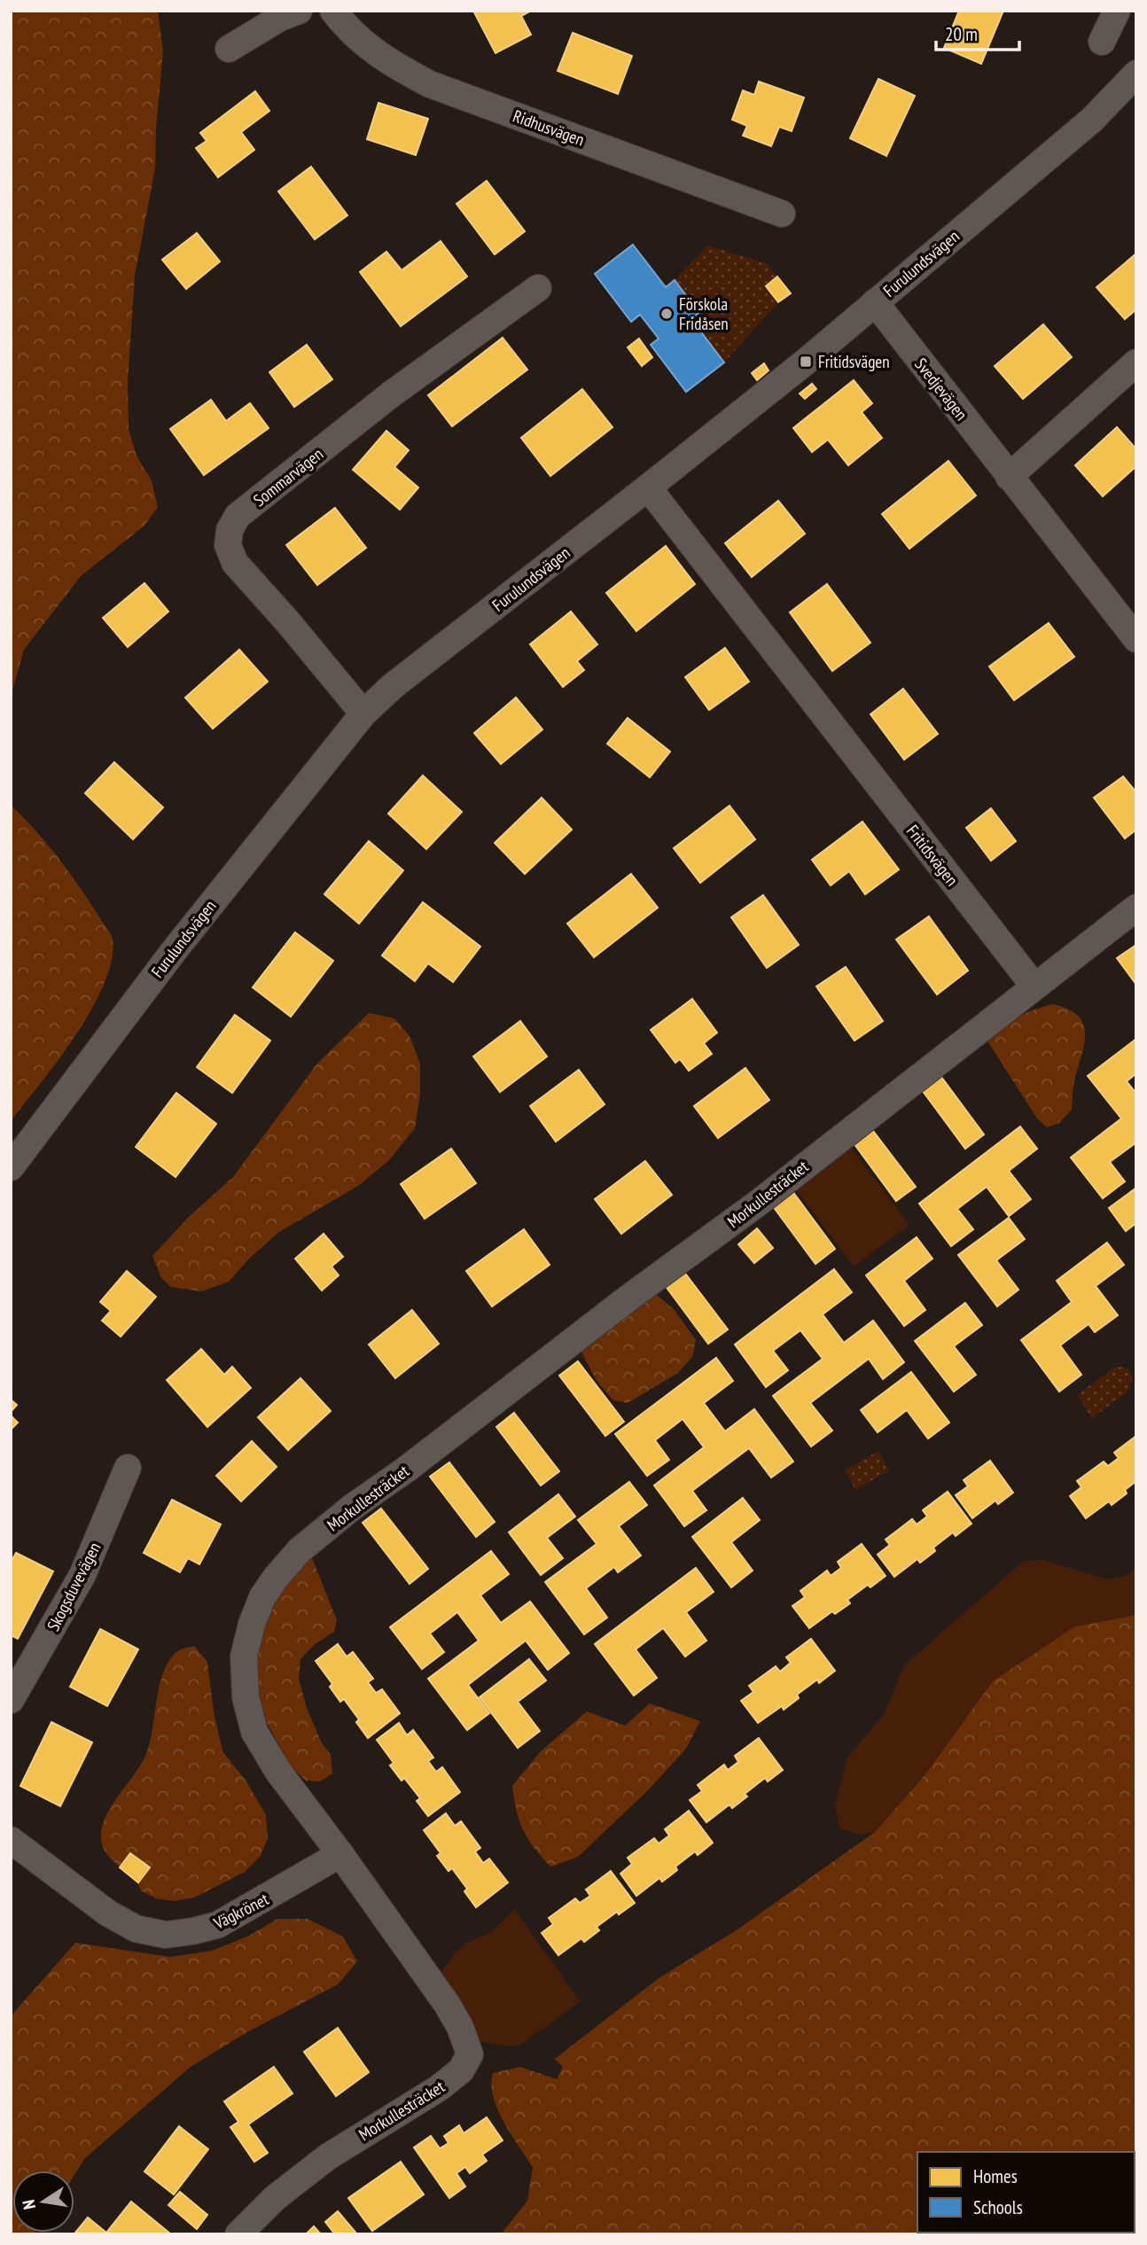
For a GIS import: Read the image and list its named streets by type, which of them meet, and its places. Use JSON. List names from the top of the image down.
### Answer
{
  "streets": {
    "street": [
      "Ridhusvägen",
      "Furulundsvägen",
      "Svedjevägen",
      "Sommarvägen",
      "Fritidsvägen",
      "Morkullesträcket",
      "Skogsduvevägen",
      "Vägkrönet"
    ]
  },
  "crossings": [
    ["Furulundsvägen", "Svedjevägen"],
    ["Furulundsvägen", "Sommarvägen"],
    ["Furulundsvägen", "Fritidsvägen"],
    ["Fritidsvägen", "Morkullesträcket"],
    ["Morkullesträcket", "Vägkrönet"]
  ],
  "places": {
    "other": ["Förskola Fridåsen"],
    "transit": ["Fritidsvägen"]
  },
  "legend": ["Homes", "Schools"],
  "scale_bar": "20 m",
  "north": "left"
}
